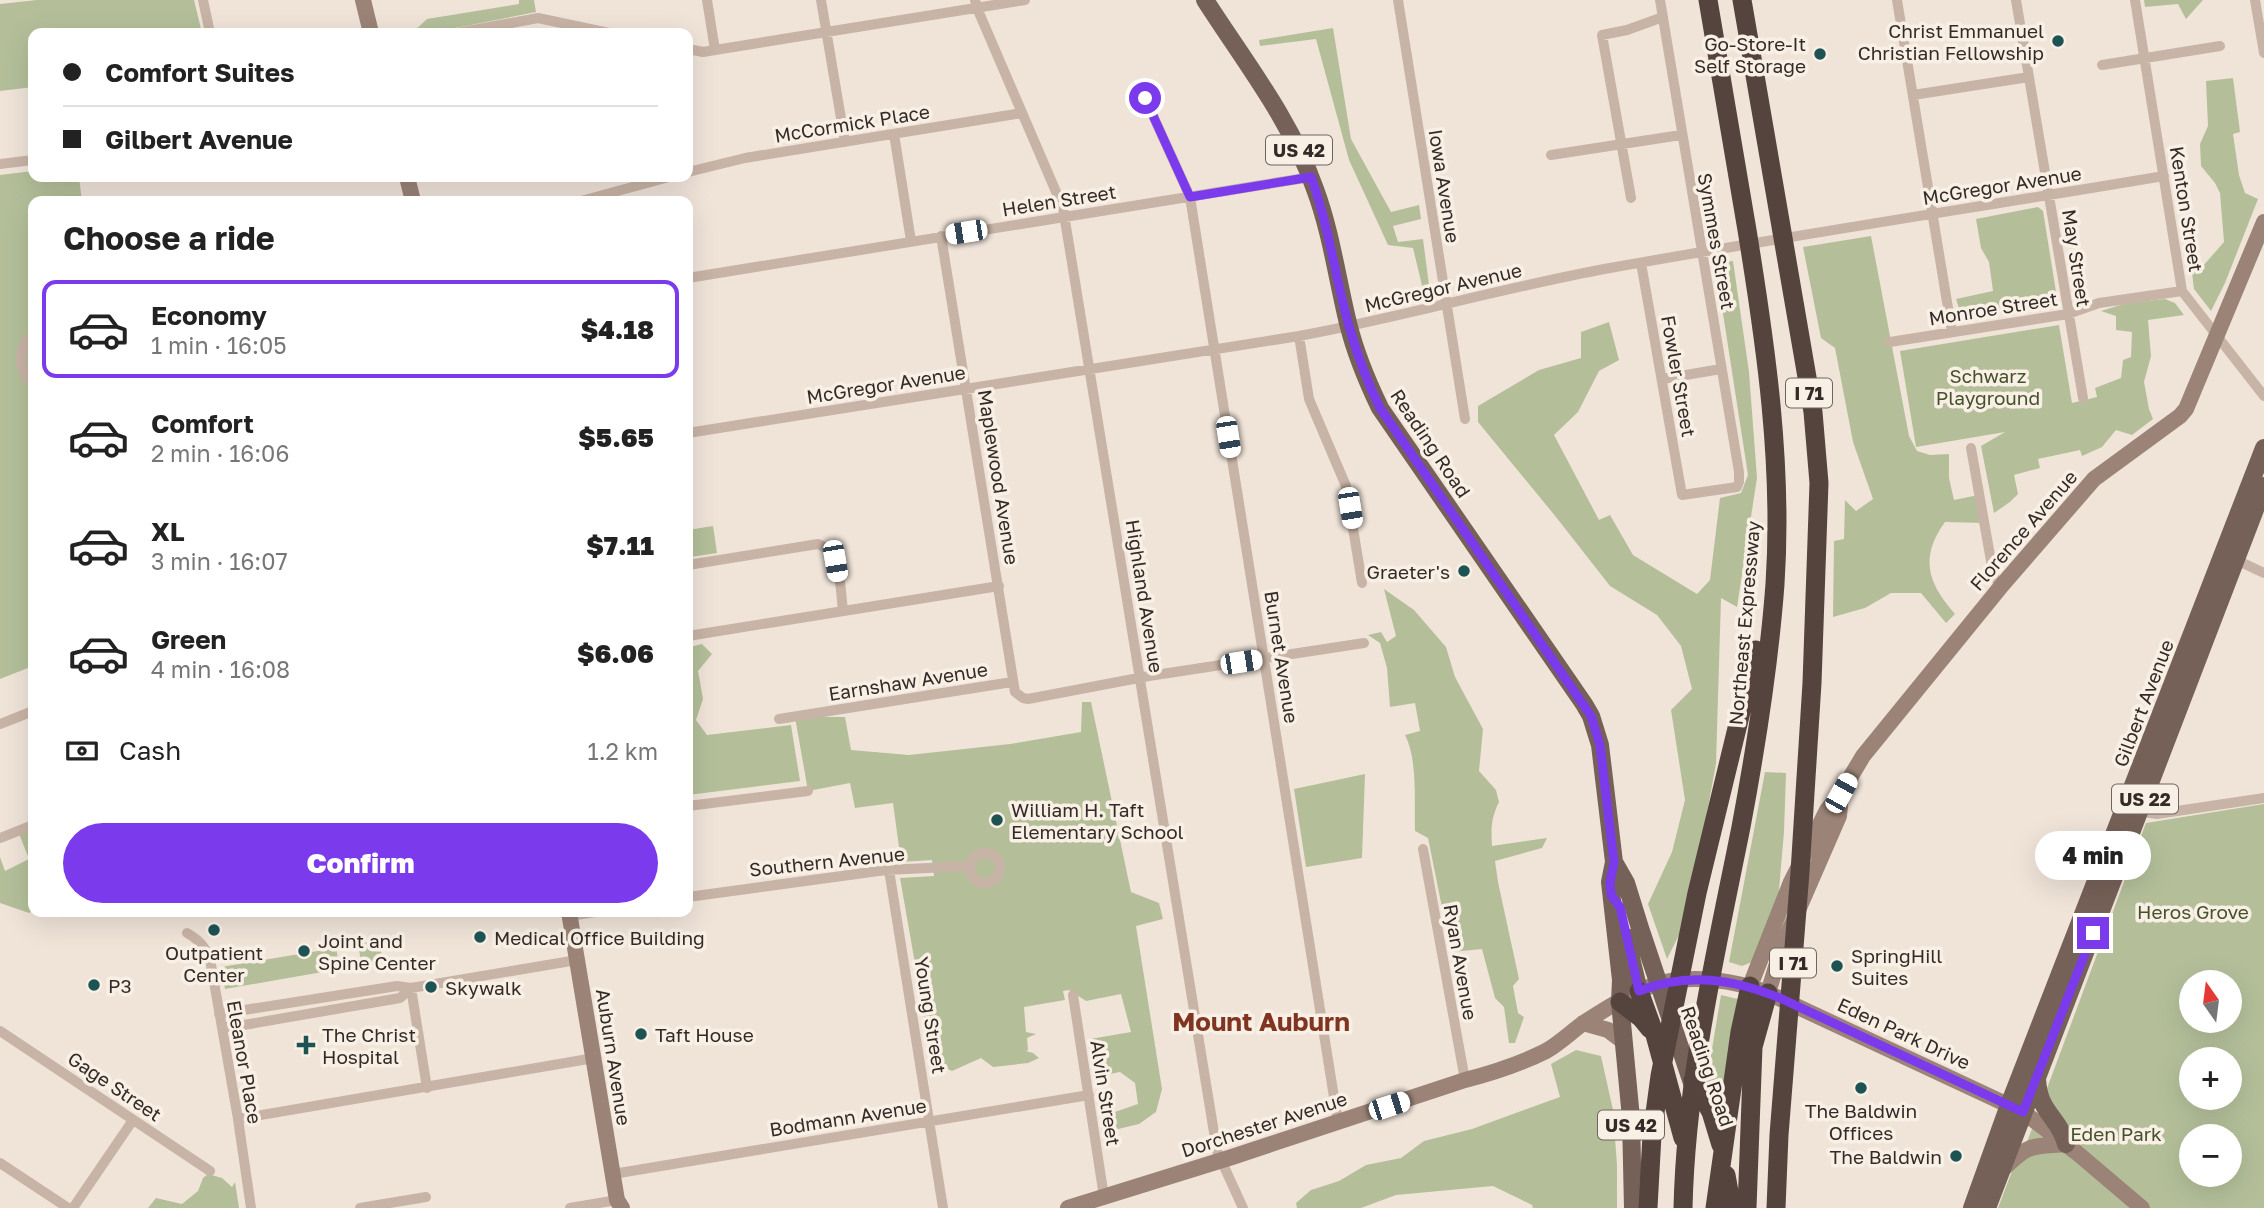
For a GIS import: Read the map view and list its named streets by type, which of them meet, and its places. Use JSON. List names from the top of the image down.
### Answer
{
  "streets": {
    "highway": ["I 71", "Northeast Expressway"],
    "main road": [
      "US 42",
      "Reading Road",
      "Gilbert Avenue",
      "US 22"
    ],
    "street": [
      "McCormick Place",
      "McGregor Avenue",
      "Iowa Avenue",
      "Helen Street",
      "Kenton Street",
      "Symmes Street",
      "May Street",
      "Monroe Street",
      "Fowler Street",
      "Maplewood Avenue",
      "Florence Avenue",
      "Highland Avenue",
      "Burnet Avenue",
      "Earnshaw Avenue",
      "Southern Avenue",
      "Ryan Avenue",
      "Young Street",
      "Eden Park Drive",
      "Auburn Avenue",
      "Eleanor Place",
      "Gage Street",
      "Alvin Street",
      "Bodmann Avenue",
      "Dorchester Avenue"
    ]
  },
  "crossings": [
    ["McCormick Place", "Highland Avenue"],
    ["McGregor Avenue", "Iowa Avenue"],
    ["McGregor Avenue", "Kenton Street"],
    ["McGregor Avenue", "Symmes Street"],
    ["McGregor Avenue", "May Street"],
    ["McGregor Avenue", "Fowler Street"],
    ["McGregor Avenue", "Reading Road"],
    ["McGregor Avenue", "Maplewood Avenue"],
    ["McGregor Avenue", "Highland Avenue"],
    ["McGregor Avenue", "Burnet Avenue"],
    ["Helen Street", "Reading Road"],
    ["Helen Street", "Maplewood Avenue"],
    ["Helen Street", "Highland Avenue"],
    ["Helen Street", "Burnet Avenue"],
    ["Kenton Street", "Monroe Street"],
    ["Symmes Street", "Fowler Street"],
    ["May Street", "Monroe Street"],
    ["Reading Road", "Eden Park Drive"],
    ["Reading Road", "Dorchester Avenue"],
    ["Maplewood Avenue", "Earnshaw Avenue"],
    ["Florence Avenue", "Eden Park Drive"],
    ["Highland Avenue", "Earnshaw Avenue"],
    ["Highland Avenue", "Dorchester Avenue"],
    ["Burnet Avenue", "Earnshaw Avenue"],
    ["Burnet Avenue", "Dorchester Avenue"],
    ["Gilbert Avenue", "Eden Park Drive"],
    ["Southern Avenue", "Young Street"],
    ["Ryan Avenue", "Dorchester Avenue"],
    ["Young Street", "Bodmann Avenue"],
    ["Eden Park Drive", "Dorchester Avenue"],
    ["Auburn Avenue", "Bodmann Avenue"],
    ["Alvin Street", "Bodmann Avenue"],
    ["Alvin Street", "Dorchester Avenue"]
  ],
  "districts": ["Mount Auburn"],
  "parks": ["Schwarz Playground", "Heros Grove", "Eden Park"],
  "places": {
    "other": [
      "Christ Emmanuel Christian Fellowship",
      "Go-Store-It Self Storage",
      "Graeter's",
      "William H. Taft Elementary School",
      "Outpatient Center",
      "Medical Office Building",
      "Joint and Spine Center",
      "SpringHill Suites",
      "P3",
      "Skywalk",
      "Taft House",
      "The Baldwin Offices",
      "The Baldwin"
    ],
    "health": ["The Christ Hospital"]
  },
  "north": "top",
  "page": {
    "banner": ["Comfort Suites", "Gilbert Avenue"],
    "heading": "Choose a ride",
    "list": [
      {
        "name": "Economy",
        "note": "1 min · 16:05",
        "value": "$4.18"
      },
      {
        "name": "Comfort",
        "note": "2 min · 16:06",
        "value": "$5.65"
      },
      {
        "name": "XL",
        "note": "3 min · 16:07",
        "value": "$7.11"
      },
      {
        "name": "Green",
        "note": "4 min · 16:08",
        "value": "$6.06"
      }
    ],
    "pay": ["Cash", "1.2 km"],
    "buttons": "Confirm",
    "bubble": "4 min",
    "map_buttons": ["+", "−"]
  }
}
